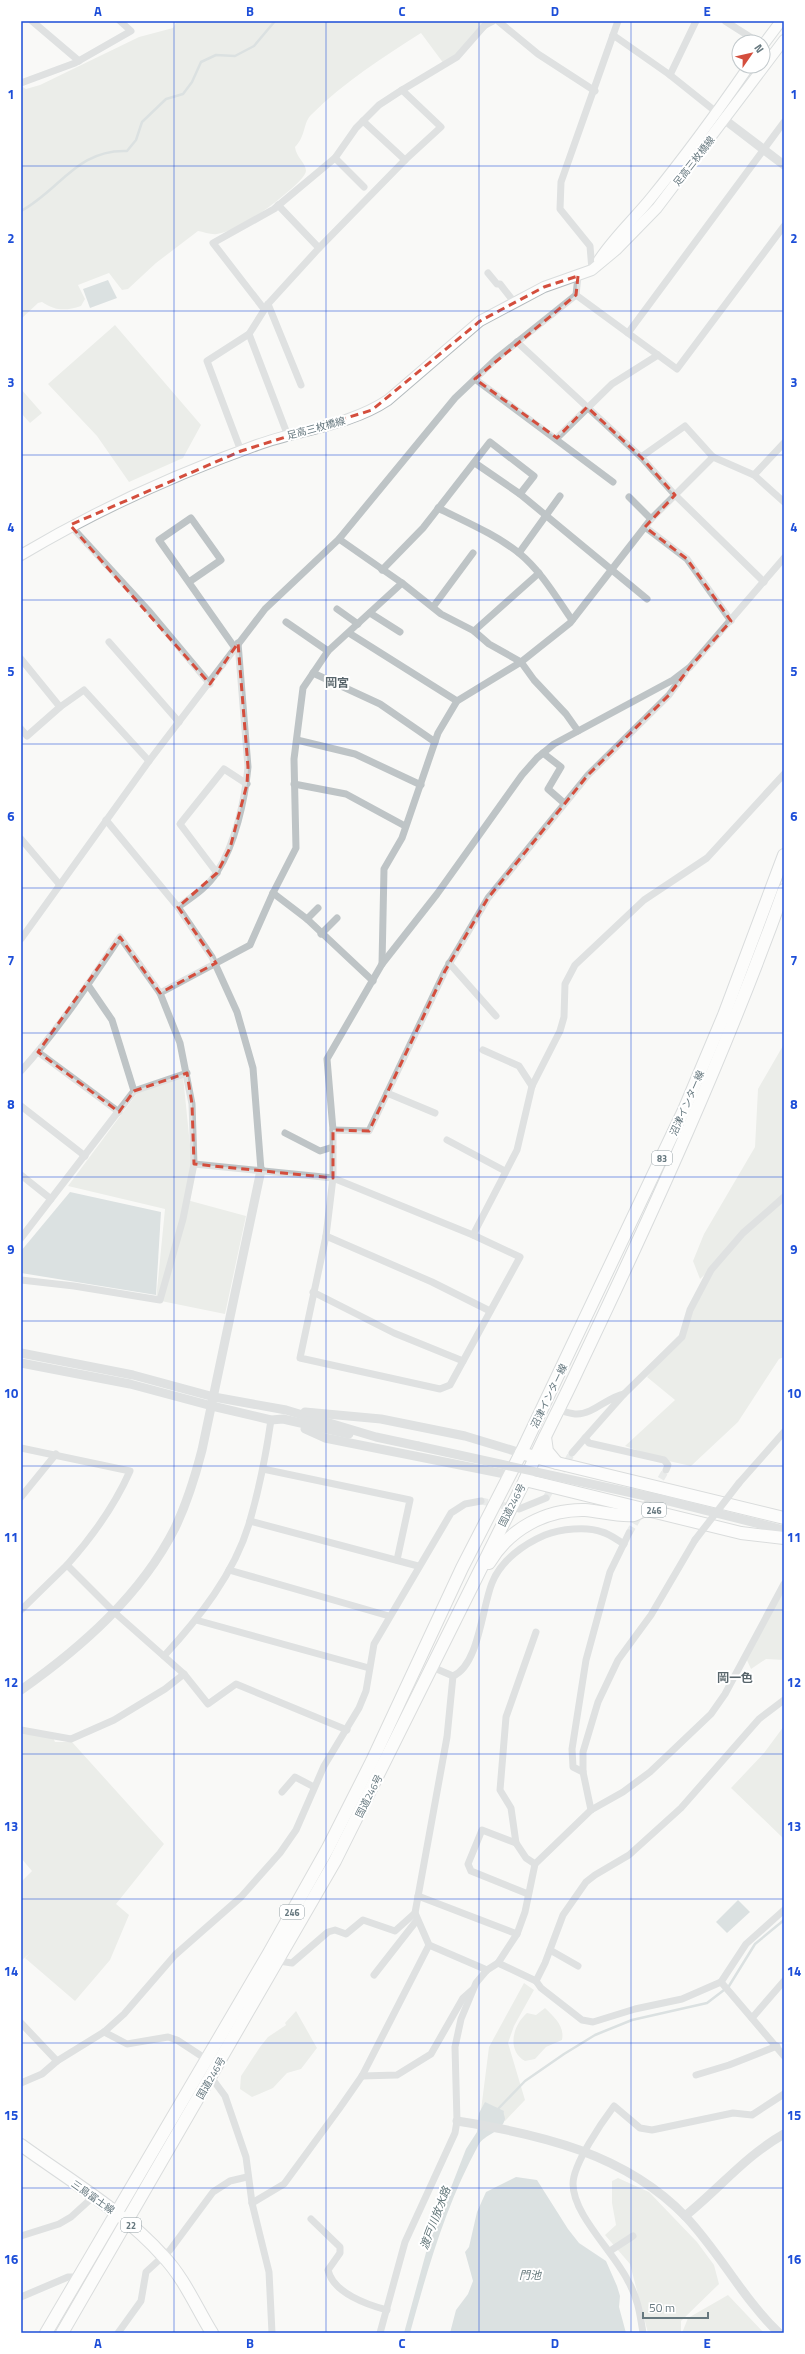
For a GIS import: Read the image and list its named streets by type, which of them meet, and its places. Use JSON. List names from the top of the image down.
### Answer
{
  "streets": {
    "main road": [
      "足高三枚橋線",
      "沼津インター線",
      "83",
      "国道246号",
      "246",
      "三島富士線",
      "22"
    ]
  },
  "crossings": [
    ["沼津インター線", "国道246号"],
    ["沼津インター線", "246"],
    ["国道246号", "246"],
    ["国道246号", "三島富士線"]
  ],
  "districts": ["岡宮", "岡一色"],
  "water": ["渡戸川放水路", "門池"],
  "scale_bar": "50 m",
  "north": "top right",
  "grid": {
    "columns": [
      "A",
      "B",
      "C",
      "D",
      "E"
    ],
    "rows": [
      "1",
      "2",
      "3",
      "4",
      "5",
      "6",
      "7",
      "8",
      "9",
      "10",
      "11",
      "12",
      "13",
      "14",
      "15",
      "16"
    ]
  }
}
